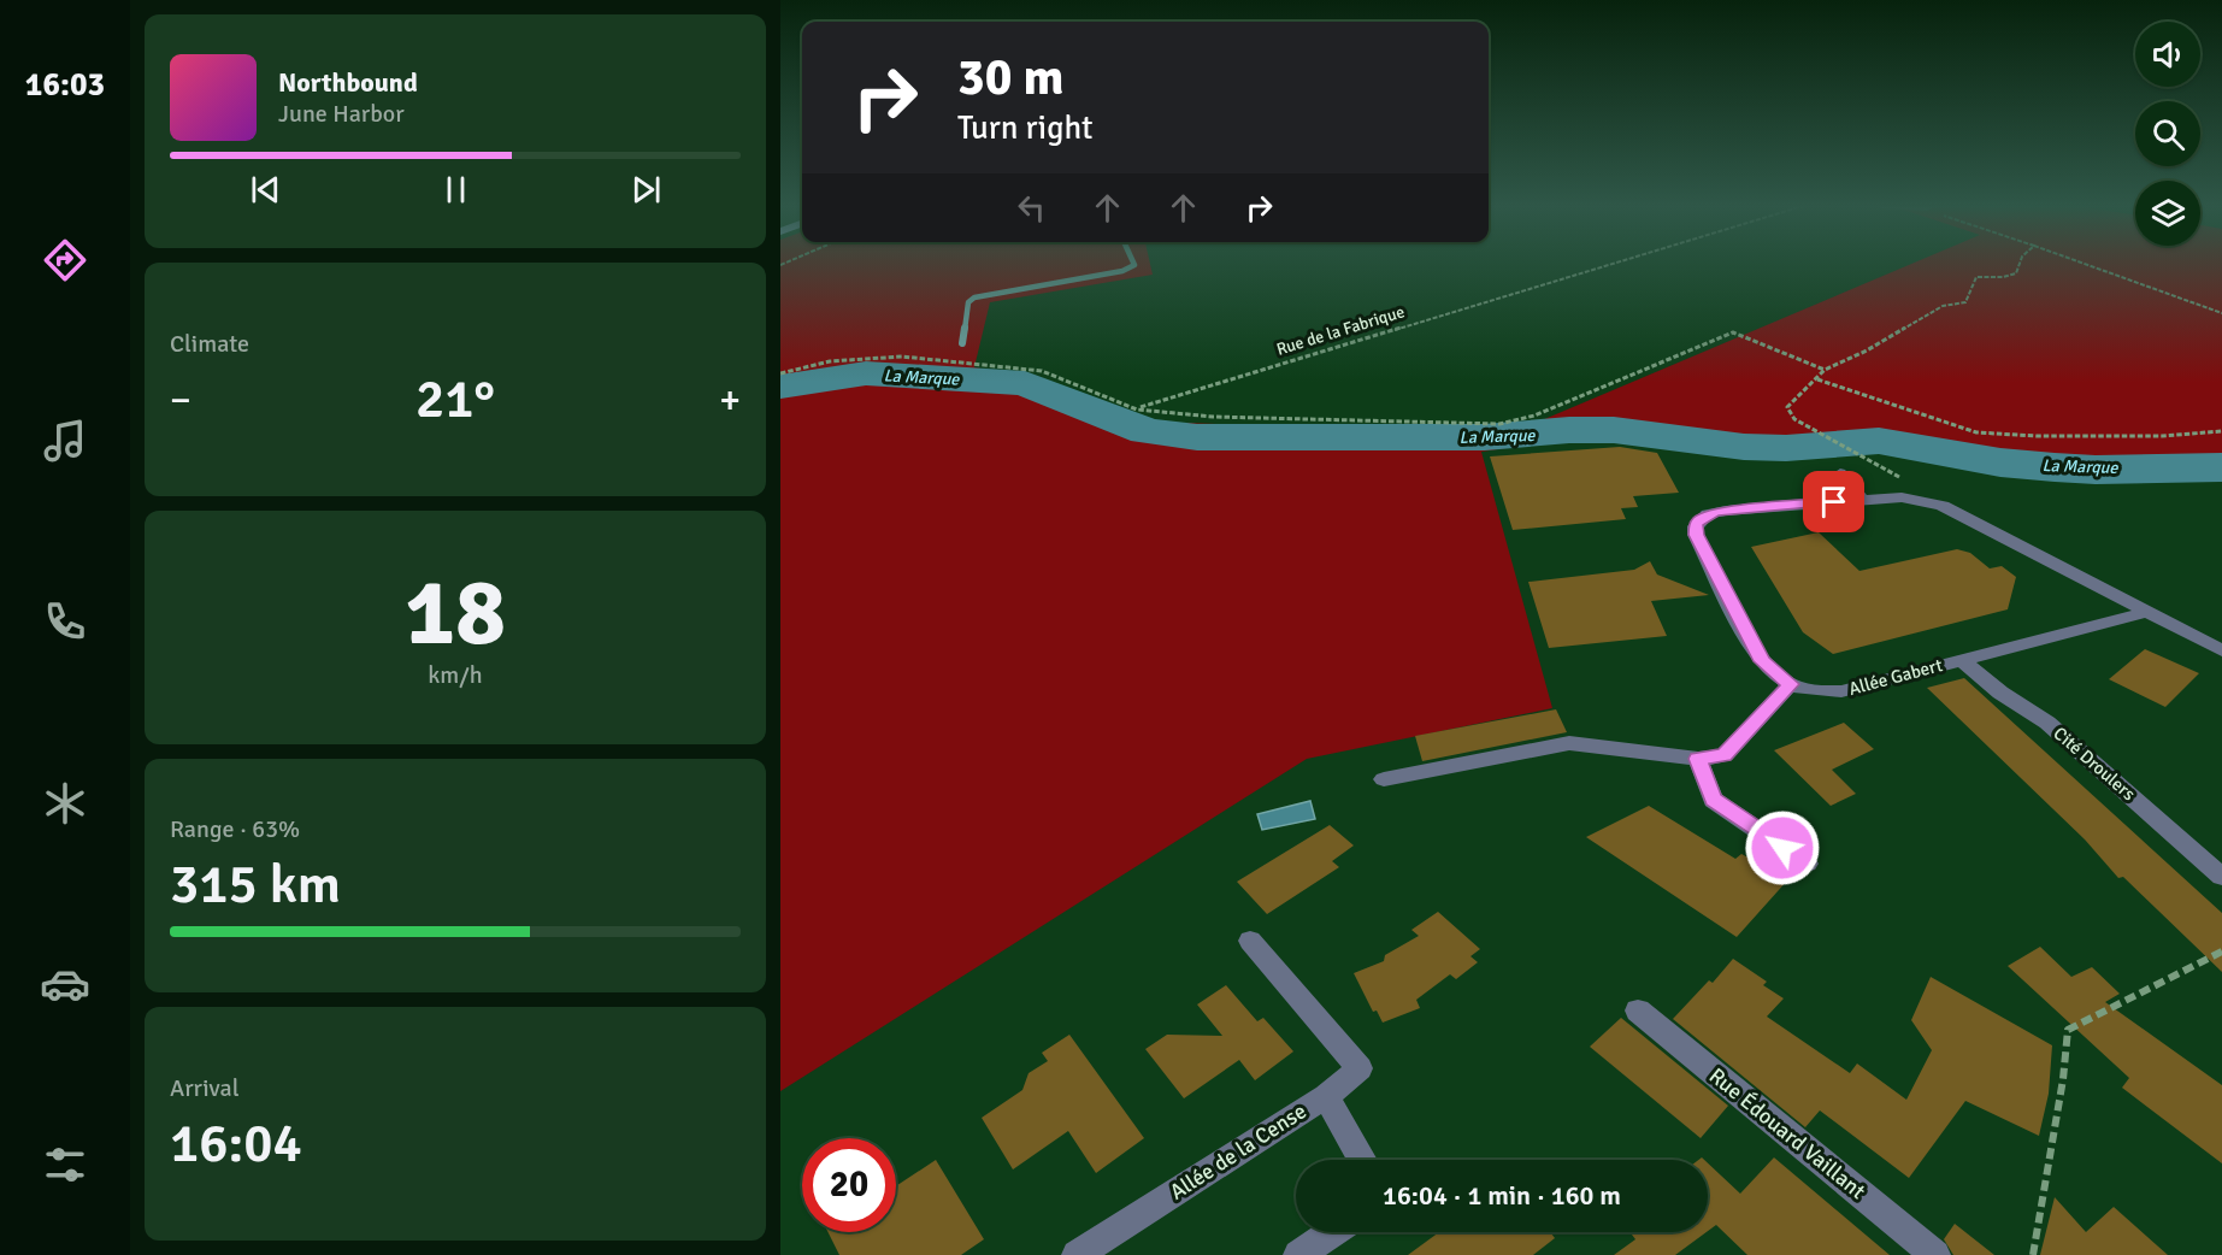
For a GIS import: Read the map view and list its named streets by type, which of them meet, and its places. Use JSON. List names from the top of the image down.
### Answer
{
  "streets": {
    "street": [
      "Allée Gabert",
      "Cité Droulers",
      "Rue Édouard Vaillant",
      "Allée de la Cense"
    ],
    "path": ["Rue de la Fabrique"]
  },
  "crossings": [
    ["Allée Gabert", "Cité Droulers"]
  ],
  "water": ["La Marque"],
  "page": {
    "tabs": "16:03",
    "turn": ["30 m", "Turn right"],
    "song": ["Northbound", "June Harbor"],
    "tile": [
      "Climate",
      ["18", "km/h"],
      ["Range · 63%", "315 km"],
      ["Arrival", "16:04"]
    ],
    "heat": ["−", "21°", "+"],
    "limit": "20",
    "trip": "16:04 · 1 min · 160 m"
  }
}
